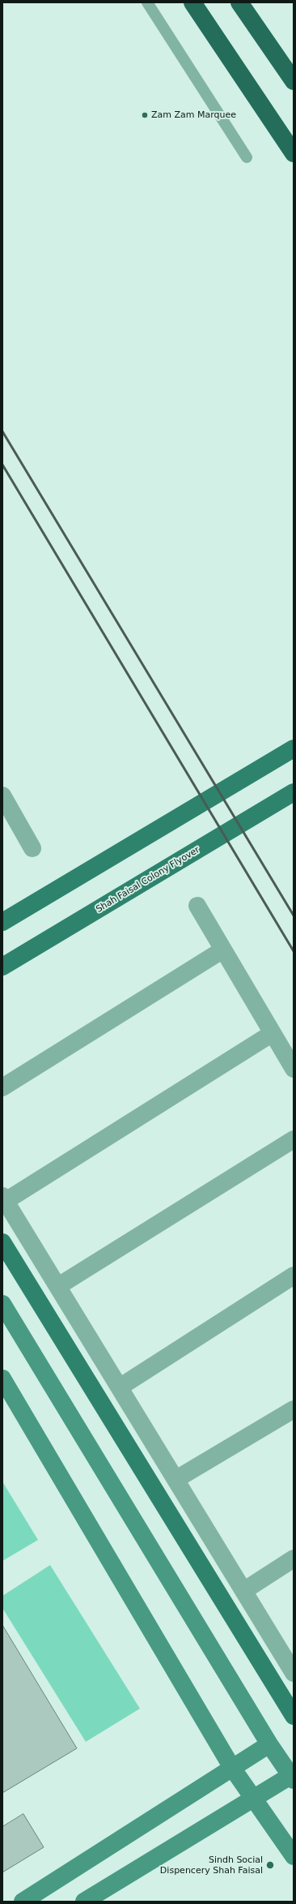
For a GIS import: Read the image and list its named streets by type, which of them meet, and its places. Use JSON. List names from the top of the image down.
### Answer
{
  "streets": {
    "main road": ["Shah Faisal Colony Flyover"]
  },
  "places": ["Zam Zam Marquee", "Sindh Social Dispencery Shah Faisal"]
}
